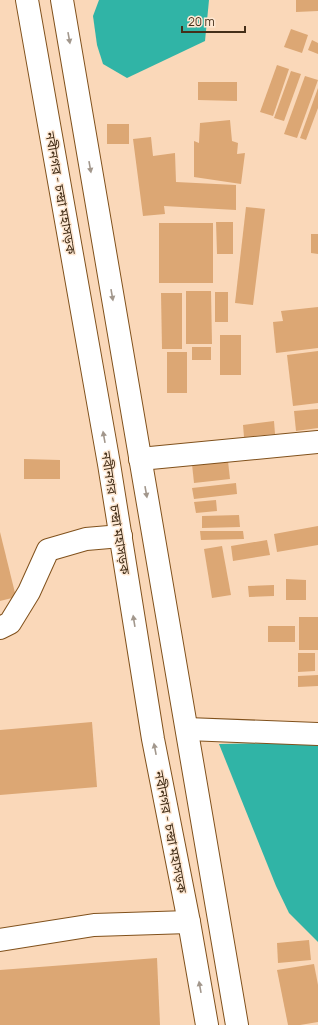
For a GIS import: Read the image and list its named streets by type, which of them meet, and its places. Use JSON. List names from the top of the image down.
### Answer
{
  "streets": {
    "main road": ["নবীনগর - চন্দ্রা মহাসড়ক"]
  },
  "scale_bar": "20 m"
}
